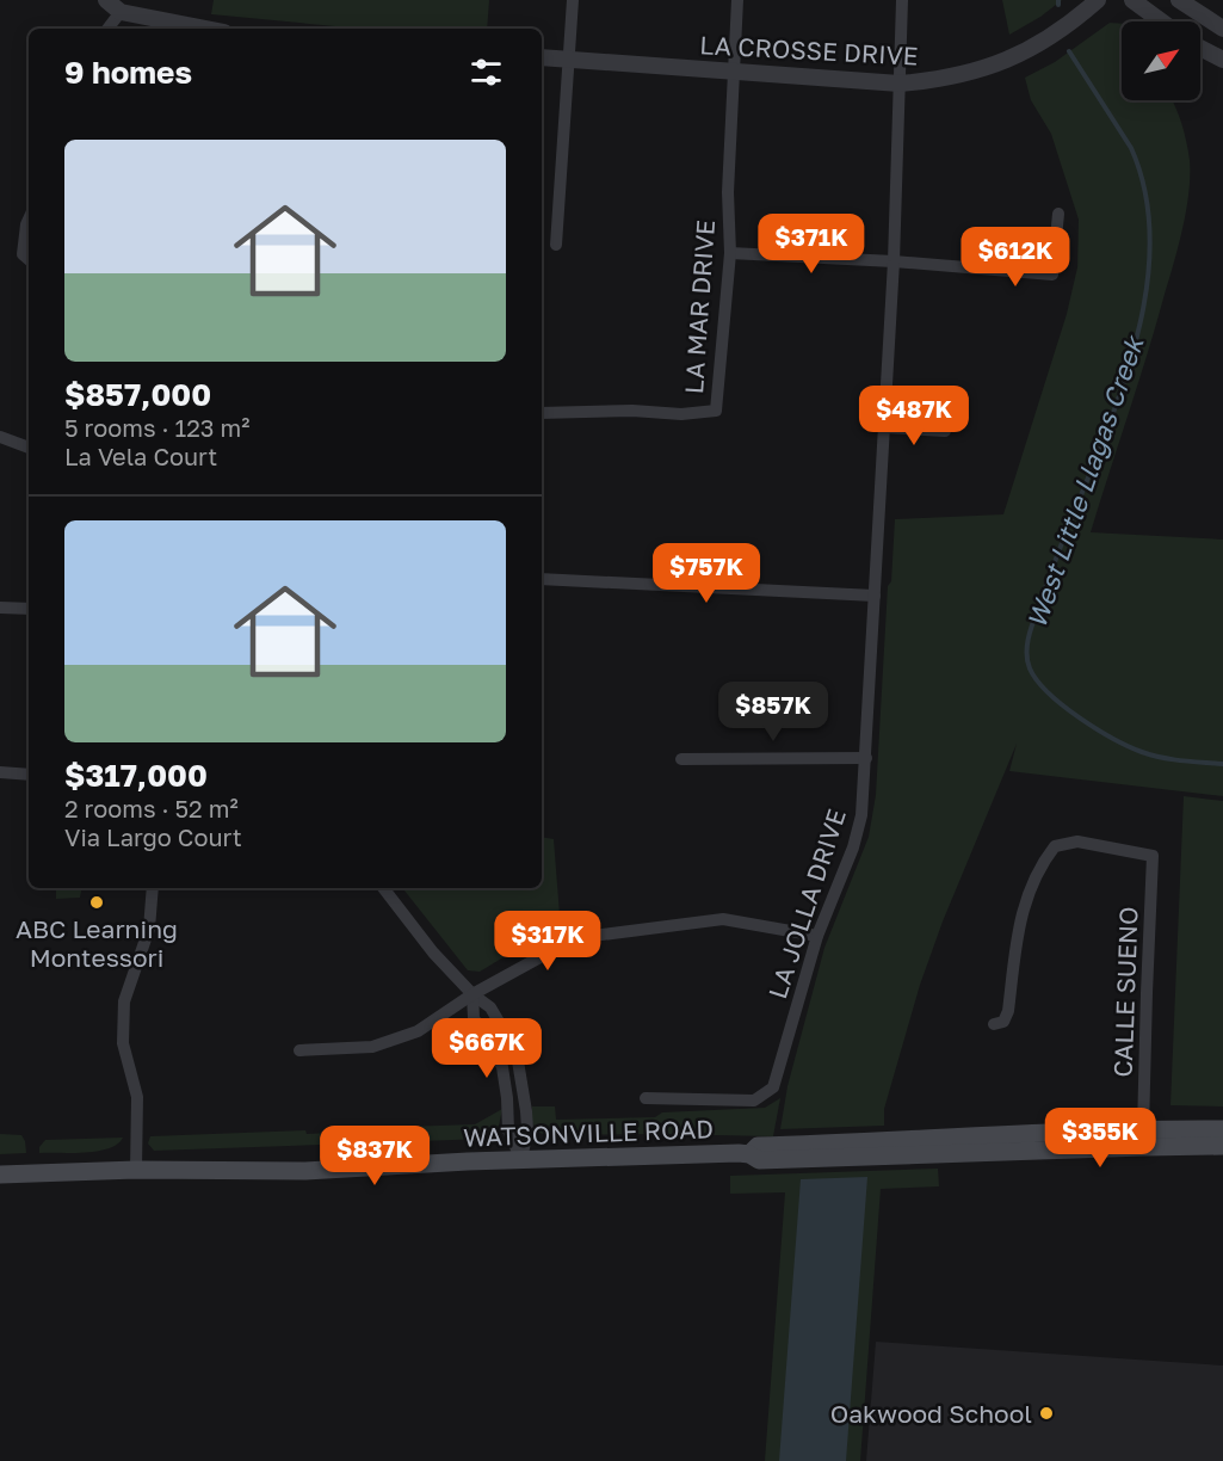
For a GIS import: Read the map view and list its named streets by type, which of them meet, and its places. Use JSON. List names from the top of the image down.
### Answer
{
  "streets": {
    "main road": ["WATSONVILLE ROAD"],
    "street": [
      "LA CROSSE DRIVE",
      "LA MAR DRIVE",
      "LA JOLLA DRIVE",
      "CALLE SUENO"
    ]
  },
  "crossings": [
    ["LA CROSSE DRIVE", "LA MAR DRIVE"],
    ["LA CROSSE DRIVE", "LA JOLLA DRIVE"],
    ["CALLE SUENO", "WATSONVILLE ROAD"]
  ],
  "water": ["West Little Llagas Creek"],
  "places": ["ABC Learning Montessori", "Oakwood School"],
  "north": "top right",
  "page": {
    "heading": "9 homes",
    "list": [
      {
        "name": "$857,000",
        "note": "5 rooms · 123 m² · La Vela Court"
      },
      {
        "name": "$317,000",
        "note": "2 rooms · 52 m² · Via Largo Court"
      }
    ],
    "price": [
      "$371K",
      "$612K",
      "$487K",
      "$757K",
      "$857K",
      "$317K",
      "$667K",
      "$355K",
      "$837K"
    ]
  }
}
